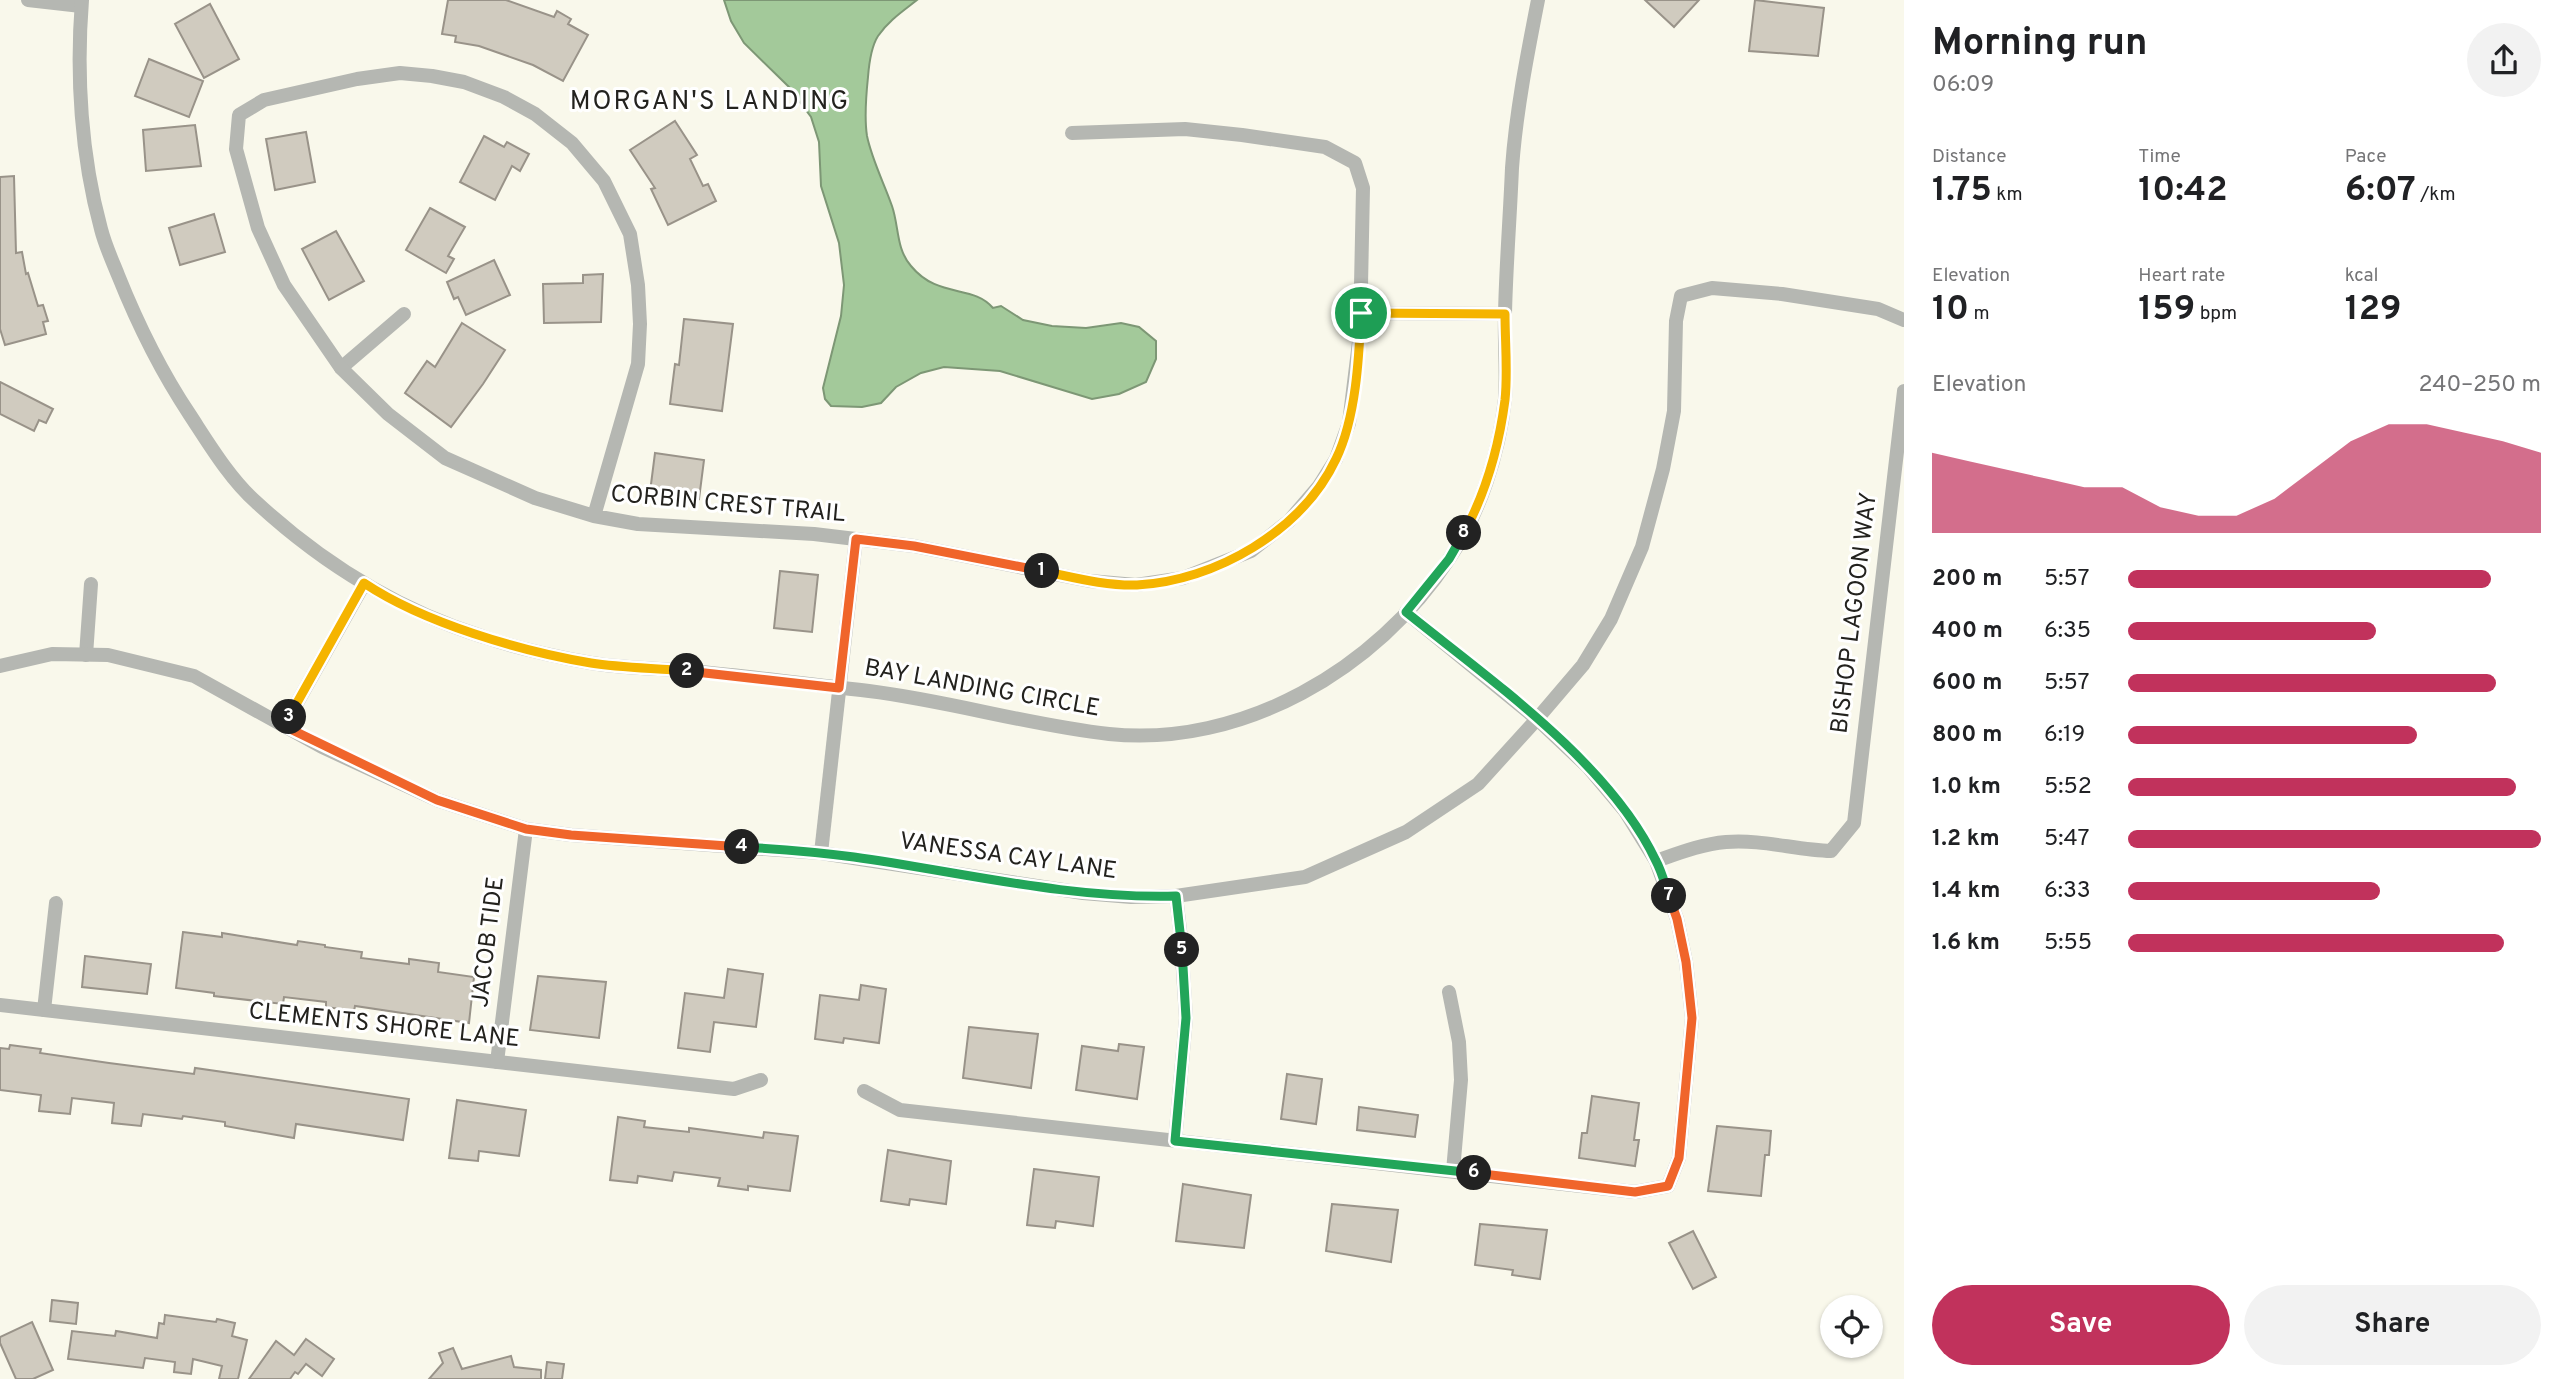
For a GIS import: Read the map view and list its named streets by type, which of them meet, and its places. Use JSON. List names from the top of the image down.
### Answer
{
  "streets": {
    "street": [
      "CORBIN CREST TRAIL",
      "BISHOP LAGOON WAY",
      "BAY LANDING CIRCLE",
      "VANESSA CAY LANE",
      "JACOB TIDE",
      "CLEMENTS SHORE LANE"
    ]
  },
  "crossings": [
    ["VANESSA CAY LANE", "JACOB TIDE"],
    ["JACOB TIDE", "CLEMENTS SHORE LANE"]
  ],
  "districts": ["MORGAN'S LANDING"],
  "page": {
    "heading": ["Morning run", "06:09"],
    "stats": [
      ["Distance", "1.75 km"],
      ["Time", "10:42"],
      ["Pace", "6:07 /km"],
      ["Elevation", "10 m"],
      ["Heart rate", "159 bpm"],
      ["kcal", "129"]
    ],
    "chart": ["Elevation", "240–250 m"],
    "pins": [
      "8",
      "1",
      "2",
      "3",
      "4",
      "7",
      "5",
      "6"
    ],
    "list": [
      {
        "name": "200 m",
        "note": "5:57"
      },
      {
        "name": "400 m",
        "note": "6:35"
      },
      {
        "name": "600 m",
        "note": "5:57"
      },
      {
        "name": "800 m",
        "note": "6:19"
      },
      {
        "name": "1.0 km",
        "note": "5:52"
      },
      {
        "name": "1.2 km",
        "note": "5:47"
      },
      {
        "name": "1.4 km",
        "note": "6:33"
      },
      {
        "name": "1.6 km",
        "note": "5:55"
      }
    ],
    "buttons": ["Save", "Share"]
  }
}
